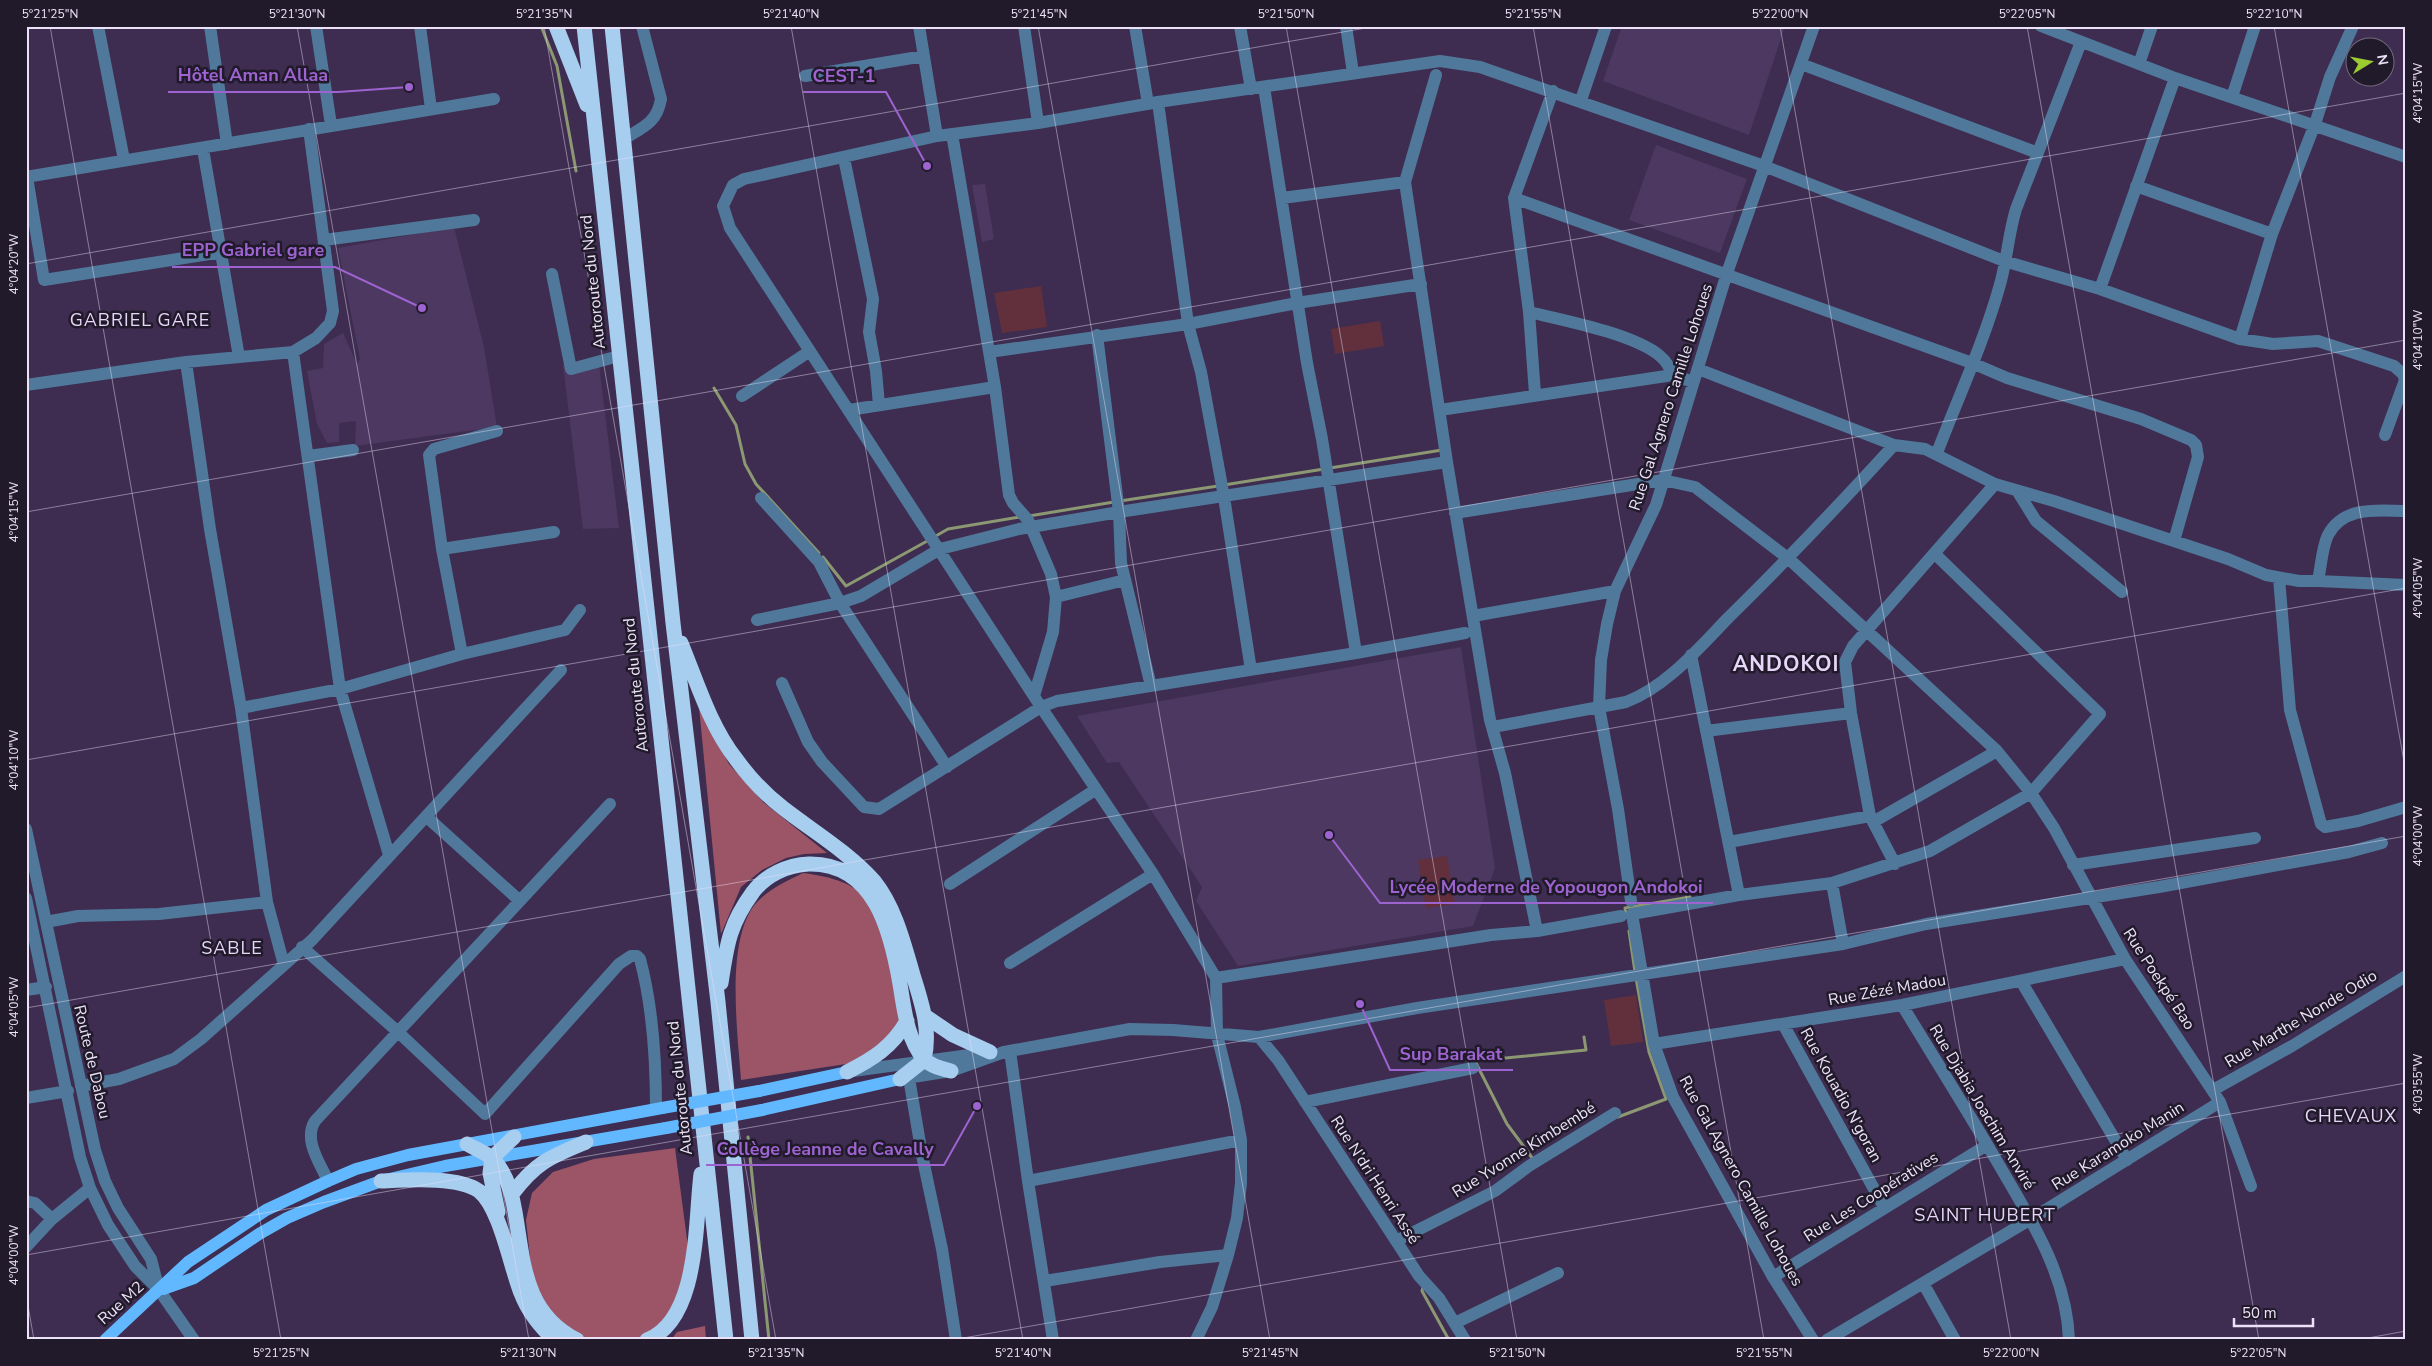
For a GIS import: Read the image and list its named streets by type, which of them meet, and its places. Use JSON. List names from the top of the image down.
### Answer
{
  "streets": {
    "highway": ["Autoroute du Nord"],
    "main road": ["Rue M2"],
    "street": [
      "Rue Gal Agnero Camille Lohoues",
      "Rue Poekpé Bao",
      "Rue Zézé Madou",
      "Rue Marthe Nonde Odio",
      "Route de Dabou",
      "Rue Kouadio N’goran",
      "Rue Djabia Joachim Anviré",
      "Rue Karamoko Manin",
      "Rue Yvonne Kimbembé",
      "Rue N’dri Henri Assé",
      "Rue Les Coopératives"
    ]
  },
  "crossings": [
    ["Rue Gal Agnero Camille Lohoues", "Rue Poekpé Bao"],
    ["Rue Gal Agnero Camille Lohoues", "Rue Zézé Madou"],
    ["Rue Gal Agnero Camille Lohoues", "Rue Les Coopératives"],
    ["Rue Poekpé Bao", "Rue Zézé Madou"],
    ["Rue Poekpé Bao", "Rue Marthe Nonde Odio"],
    ["Rue Poekpé Bao", "Rue Karamoko Manin"],
    ["Rue Zézé Madou", "Rue Kouadio N’goran"],
    ["Rue Zézé Madou", "Rue Djabia Joachim Anviré"],
    ["Route de Dabou", "Rue M2"],
    ["Rue Kouadio N’goran", "Rue Les Coopératives"],
    ["Rue Djabia Joachim Anviré", "Rue Karamoko Manin"],
    ["Rue Djabia Joachim Anviré", "Rue Les Coopératives"],
    ["Rue Yvonne Kimbembé", "Rue N’dri Henri Assé"]
  ],
  "districts": [
    "GABRIEL GARE",
    "ANDOKOI",
    "SABLE",
    "CHEVAUX",
    "SAINT HUBERT"
  ],
  "places": [
    "Hôtel Aman Allaa",
    "CEST-1",
    "EPP Gabriel gare",
    "Lycée Moderne de Yopougon Andokoi",
    "Sup Barakat",
    "Collège Jeanne de Cavally"
  ],
  "scale_bar": "50 m",
  "north": "right",
  "coordinates": [
    "5°21'25\"N",
    "5°21'30\"N",
    "5°21'35\"N",
    "5°21'40\"N",
    "5°21'45\"N",
    "5°21'50\"N",
    "5°21'55\"N",
    "5°22'00\"N",
    "5°22'05\"N",
    "5°22'10\"N",
    "4°04'15\"W",
    "4°04'20\"W",
    "4°04'10\"W",
    "4°04'05\"W",
    "4°04'00\"W",
    "4°03'55\"W"
  ]
}
